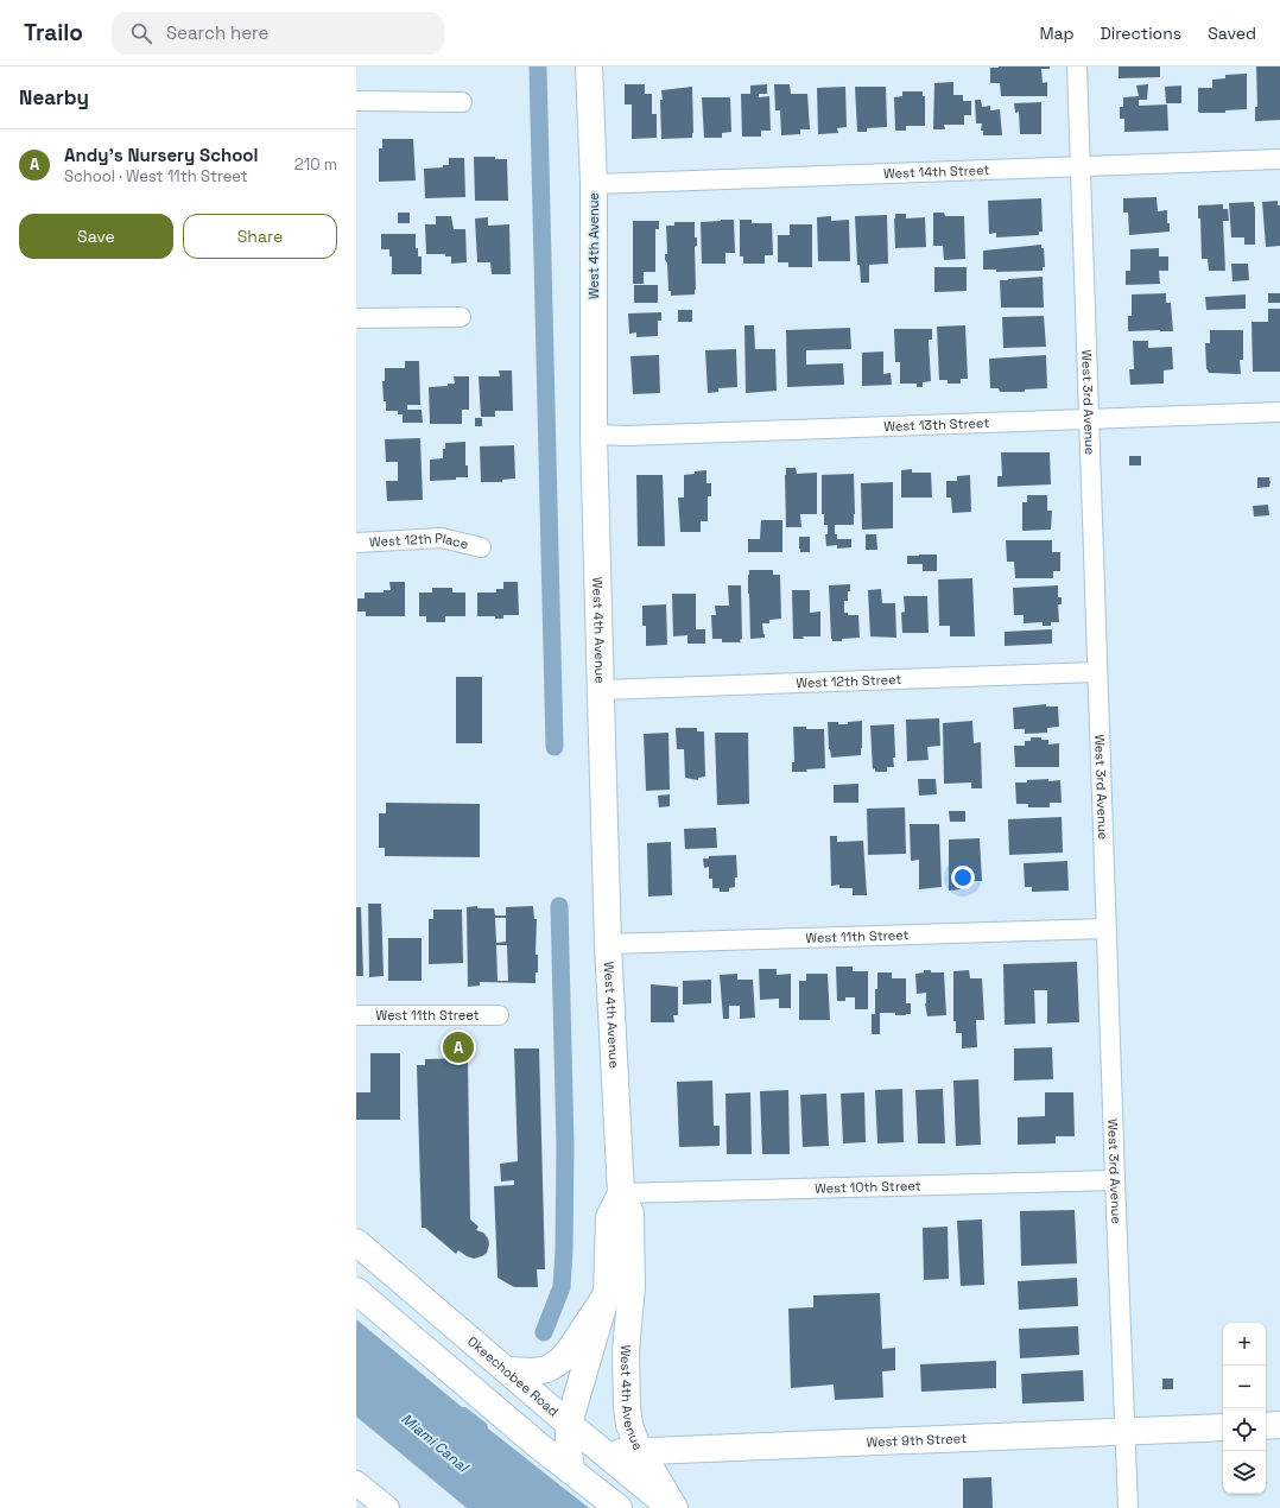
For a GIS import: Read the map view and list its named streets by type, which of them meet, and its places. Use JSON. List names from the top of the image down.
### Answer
{
  "streets": {
    "main road": ["West 4th Avenue", "Okeechobee Road", "West 9th Street"],
    "street": [
      "West 14th Street",
      "West 3rd Avenue",
      "West 13th Street",
      "West 12th Place",
      "West 12th Street",
      "West 11th Street",
      "West 10th Street"
    ]
  },
  "crossings": [
    ["West 14th Street", "West 4th Avenue"],
    ["West 14th Street", "West 3rd Avenue"],
    ["West 4th Avenue", "West 13th Street"],
    ["West 4th Avenue", "West 12th Street"],
    ["West 4th Avenue", "West 11th Street"],
    ["West 4th Avenue", "West 10th Street"],
    ["West 4th Avenue", "Okeechobee Road"],
    ["West 4th Avenue", "West 9th Street"],
    ["West 3rd Avenue", "West 13th Street"],
    ["West 3rd Avenue", "West 12th Street"],
    ["West 3rd Avenue", "West 11th Street"],
    ["West 3rd Avenue", "West 10th Street"],
    ["West 3rd Avenue", "West 9th Street"],
    ["Okeechobee Road", "West 9th Street"]
  ],
  "water": ["Miami Canal"],
  "page": {
    "header": "Trailo",
    "search": "Search here",
    "nav": ["Map", "Directions", "Saved"],
    "heading": "Nearby",
    "list": [
      {
        "mark": "A",
        "name": "Andy's Nursery School",
        "note": "School · West 11th Street",
        "value": "210 m"
      }
    ],
    "buttons": ["Save", "Share"],
    "pins": "A",
    "map_buttons": ["+", "−"]
  }
}
